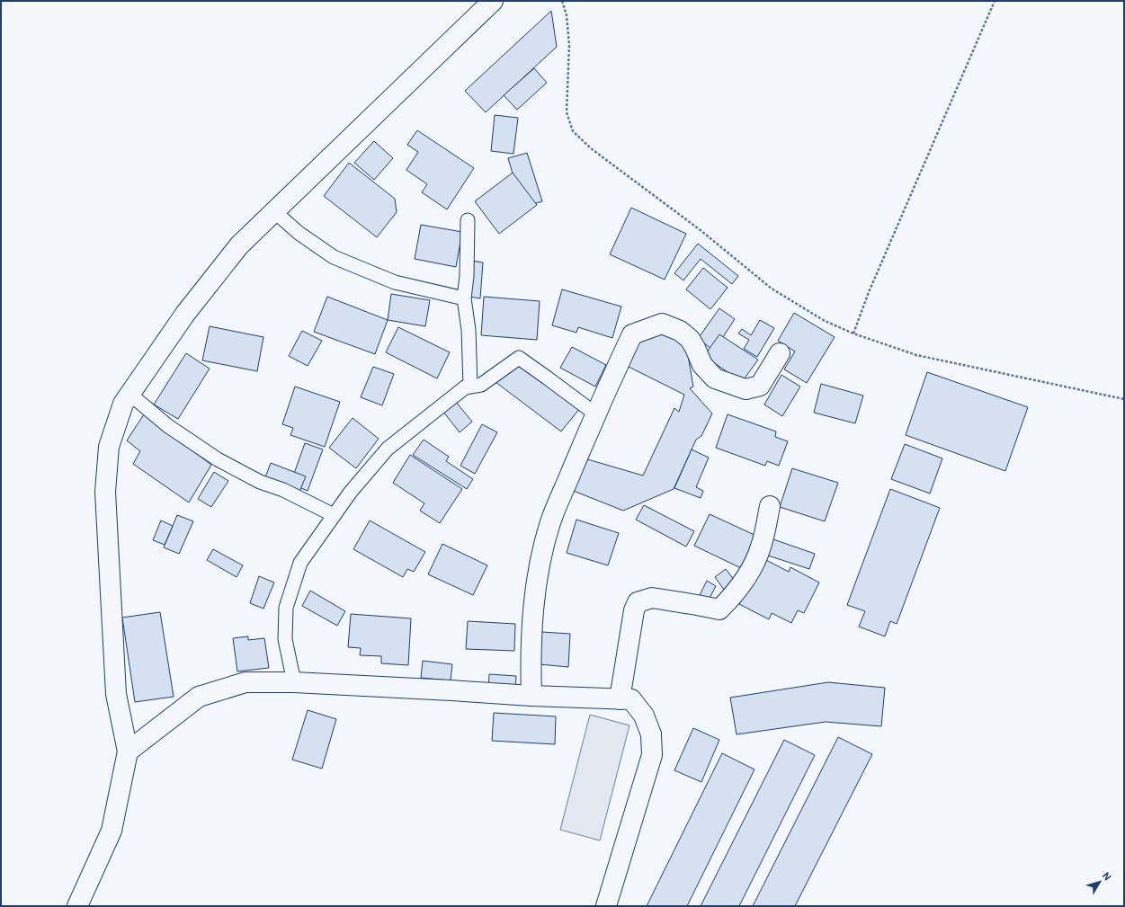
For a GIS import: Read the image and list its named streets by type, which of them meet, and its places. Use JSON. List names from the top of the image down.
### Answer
{
  "north": "top right"
}
